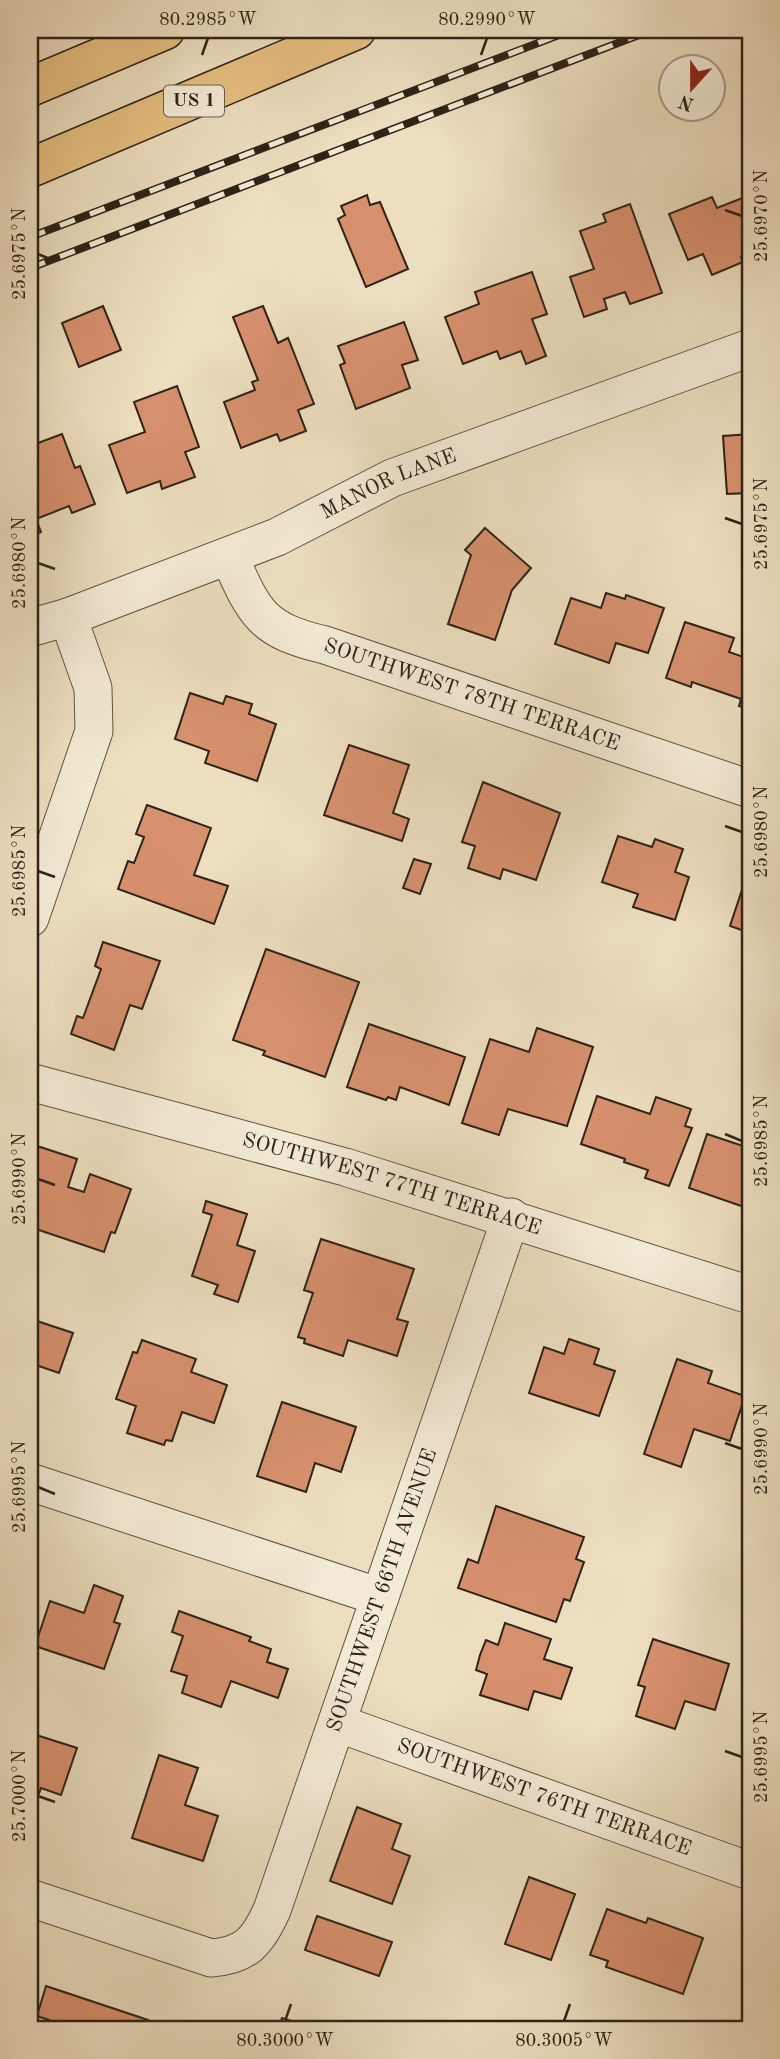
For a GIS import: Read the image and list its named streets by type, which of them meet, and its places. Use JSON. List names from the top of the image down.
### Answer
{
  "streets": {
    "highway": ["US 1"],
    "street": [
      "MANOR LANE",
      "SOUTHWEST 78TH TERRACE",
      "SOUTHWEST 77TH TERRACE",
      "SOUTHWEST 66TH AVENUE",
      "SOUTHWEST 76TH TERRACE"
    ]
  },
  "crossings": [
    ["MANOR LANE", "SOUTHWEST 78TH TERRACE"],
    ["SOUTHWEST 77TH TERRACE", "SOUTHWEST 66TH AVENUE"],
    ["SOUTHWEST 66TH AVENUE", "SOUTHWEST 76TH TERRACE"]
  ],
  "north": "bottom",
  "coordinates": [
    "80.2985°W",
    "80.2990°W",
    "25.6970°N",
    "25.6975°N",
    "25.6980°N",
    "25.6985°N",
    "25.6990°N",
    "25.6995°N",
    "25.7000°N",
    "80.3000°W",
    "80.3005°W"
  ]
}
